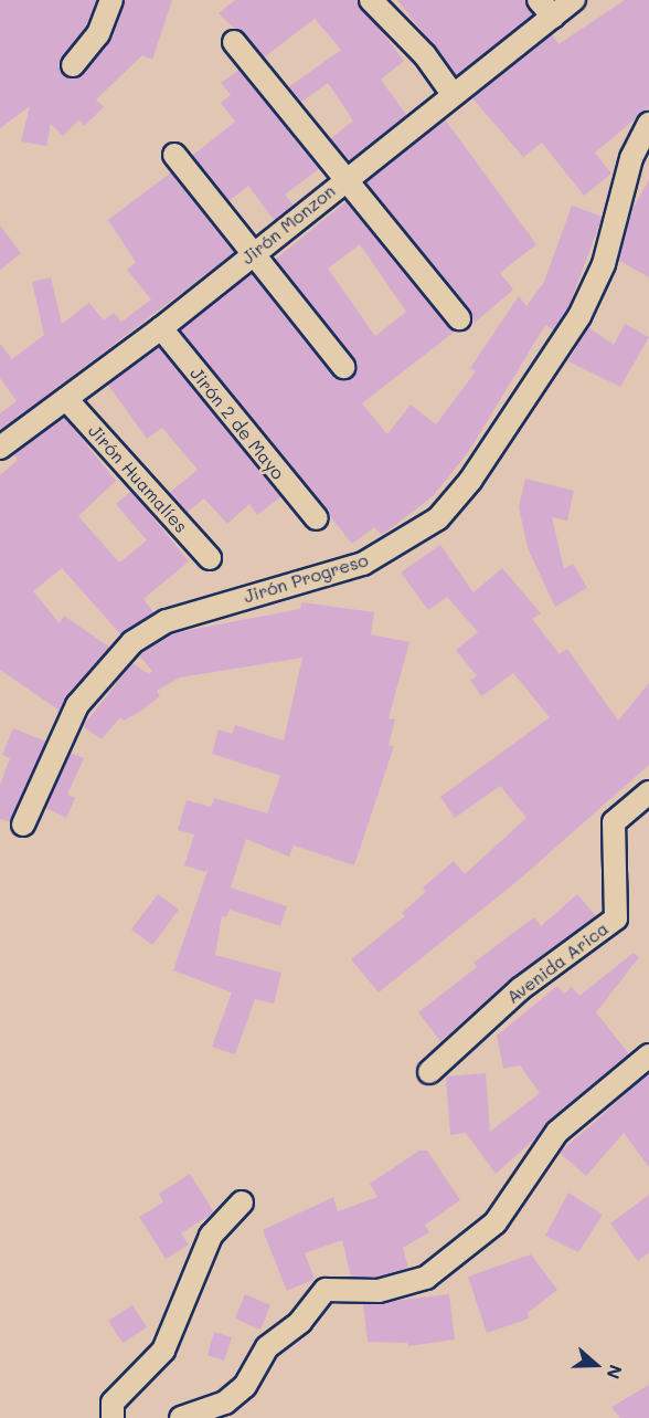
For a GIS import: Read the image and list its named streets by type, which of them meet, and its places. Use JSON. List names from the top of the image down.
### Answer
{
  "streets": {
    "street": [
      "Jirón Monzon",
      "Jirón 2 de Mayo",
      "Jirón Huamalíes",
      "Jirón Progreso",
      "Avenida Arica"
    ]
  },
  "crossings": [
    ["Jirón Monzon", "Jirón 2 de Mayo"],
    ["Jirón Monzon", "Jirón Huamalíes"]
  ],
  "north": "right"
}
